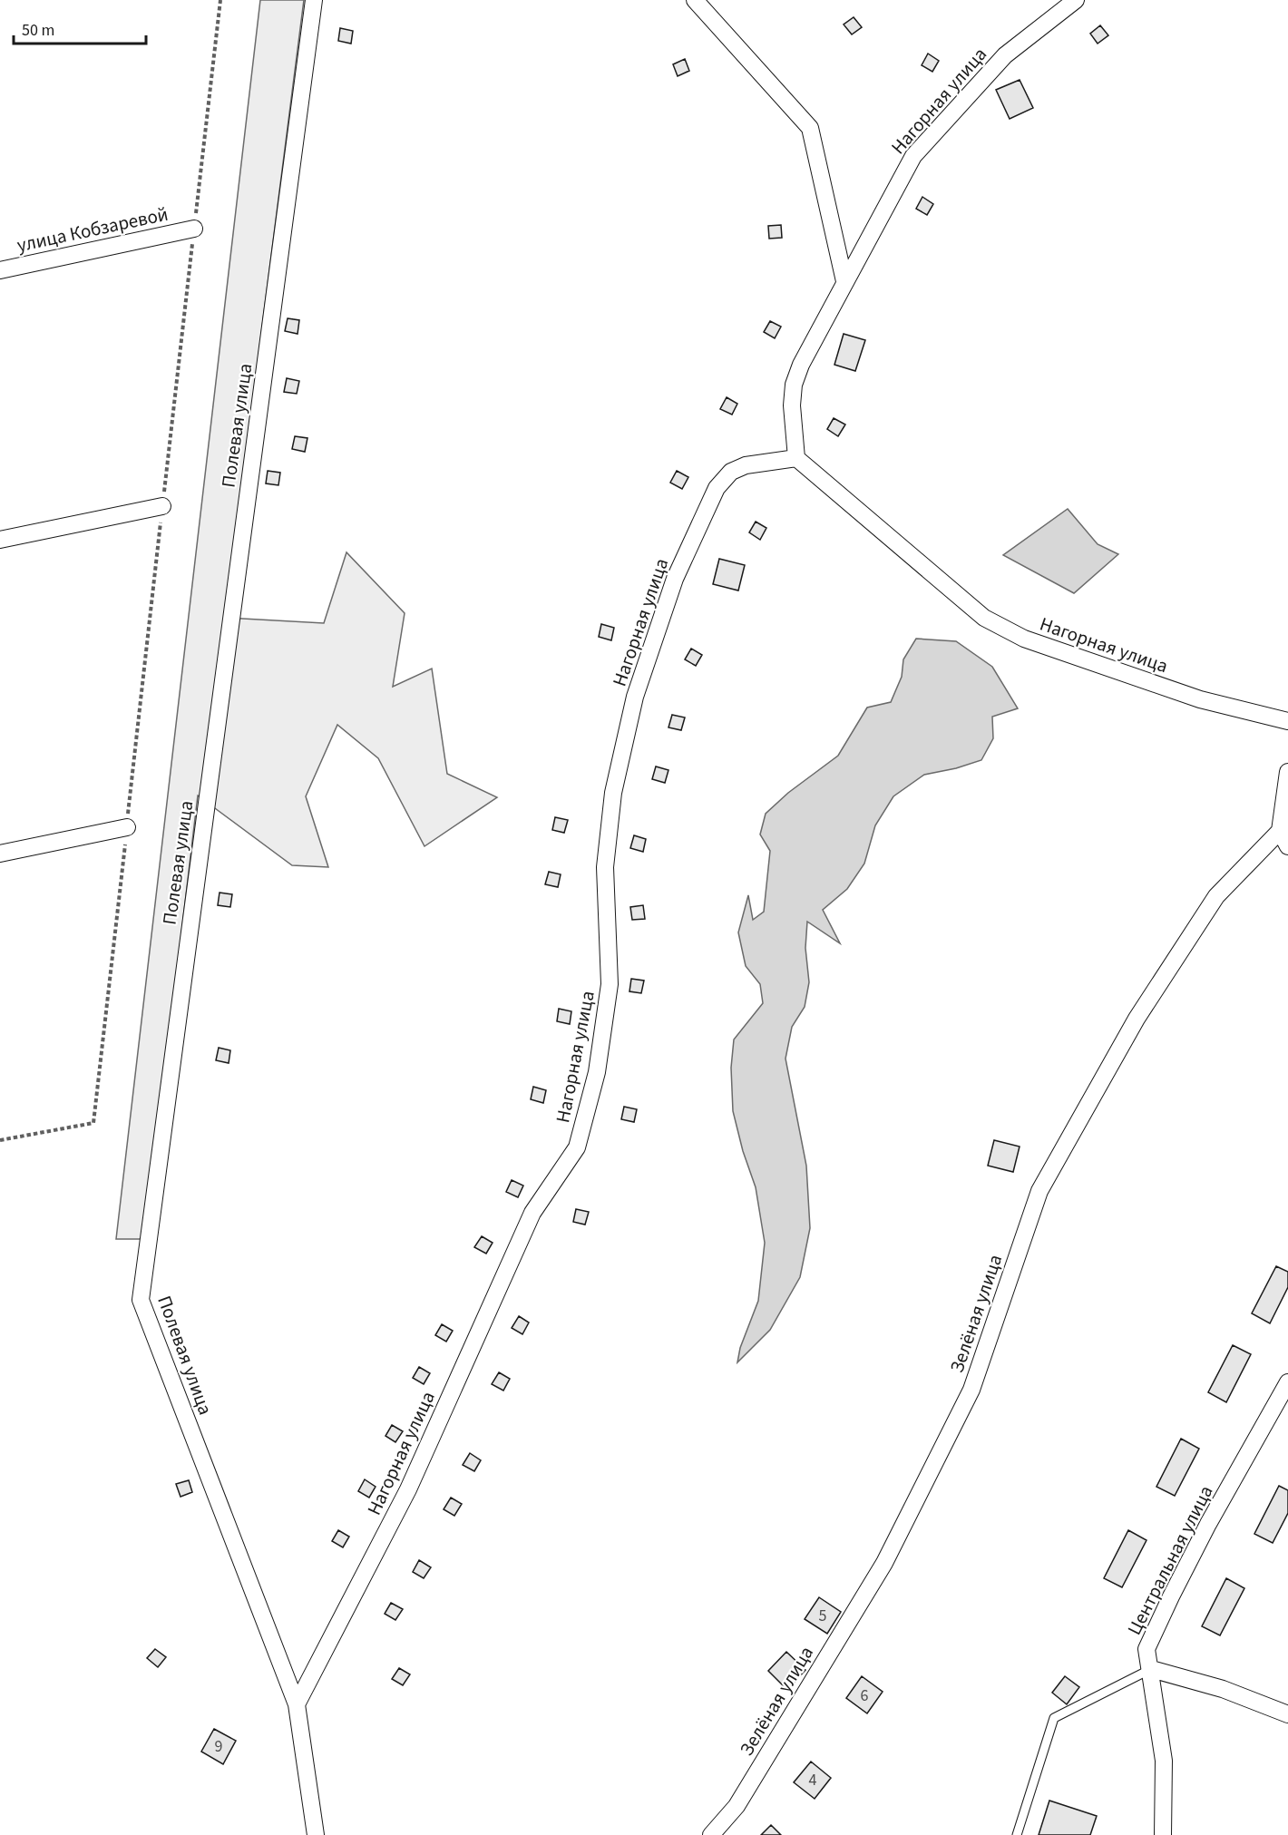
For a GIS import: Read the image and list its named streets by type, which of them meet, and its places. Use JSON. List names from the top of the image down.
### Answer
{
  "streets": {
    "street": [
      "Нагорная улица",
      "улица Кобзаревой",
      "Полевая улица",
      "Зелёная улица",
      "Центральная улица"
    ]
  },
  "crossings": [
    ["Нагорная улица", "Полевая улица"]
  ],
  "house_numbers": [
    "5",
    "6",
    "9",
    "4"
  ],
  "scale_bar": "50 m"
}
